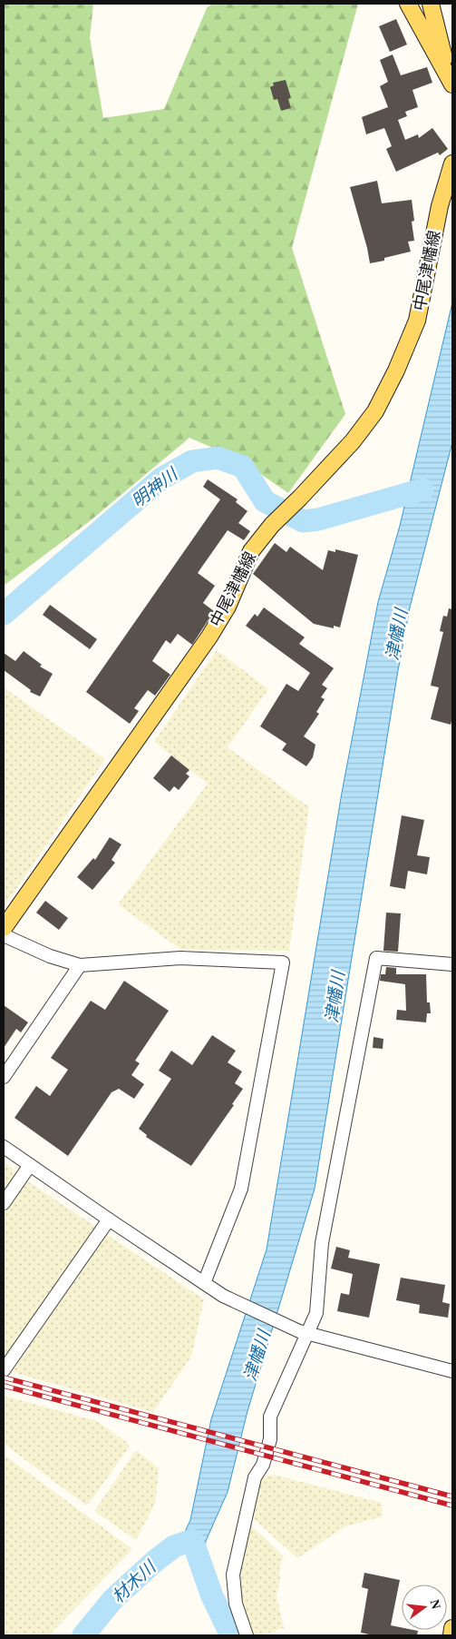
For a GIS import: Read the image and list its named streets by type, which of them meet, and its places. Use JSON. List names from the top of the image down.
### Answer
{
  "streets": {
    "main road": ["中尾津幡線"]
  },
  "water": ["明神川", "津幡川", "材木川"],
  "north": "right"
}
